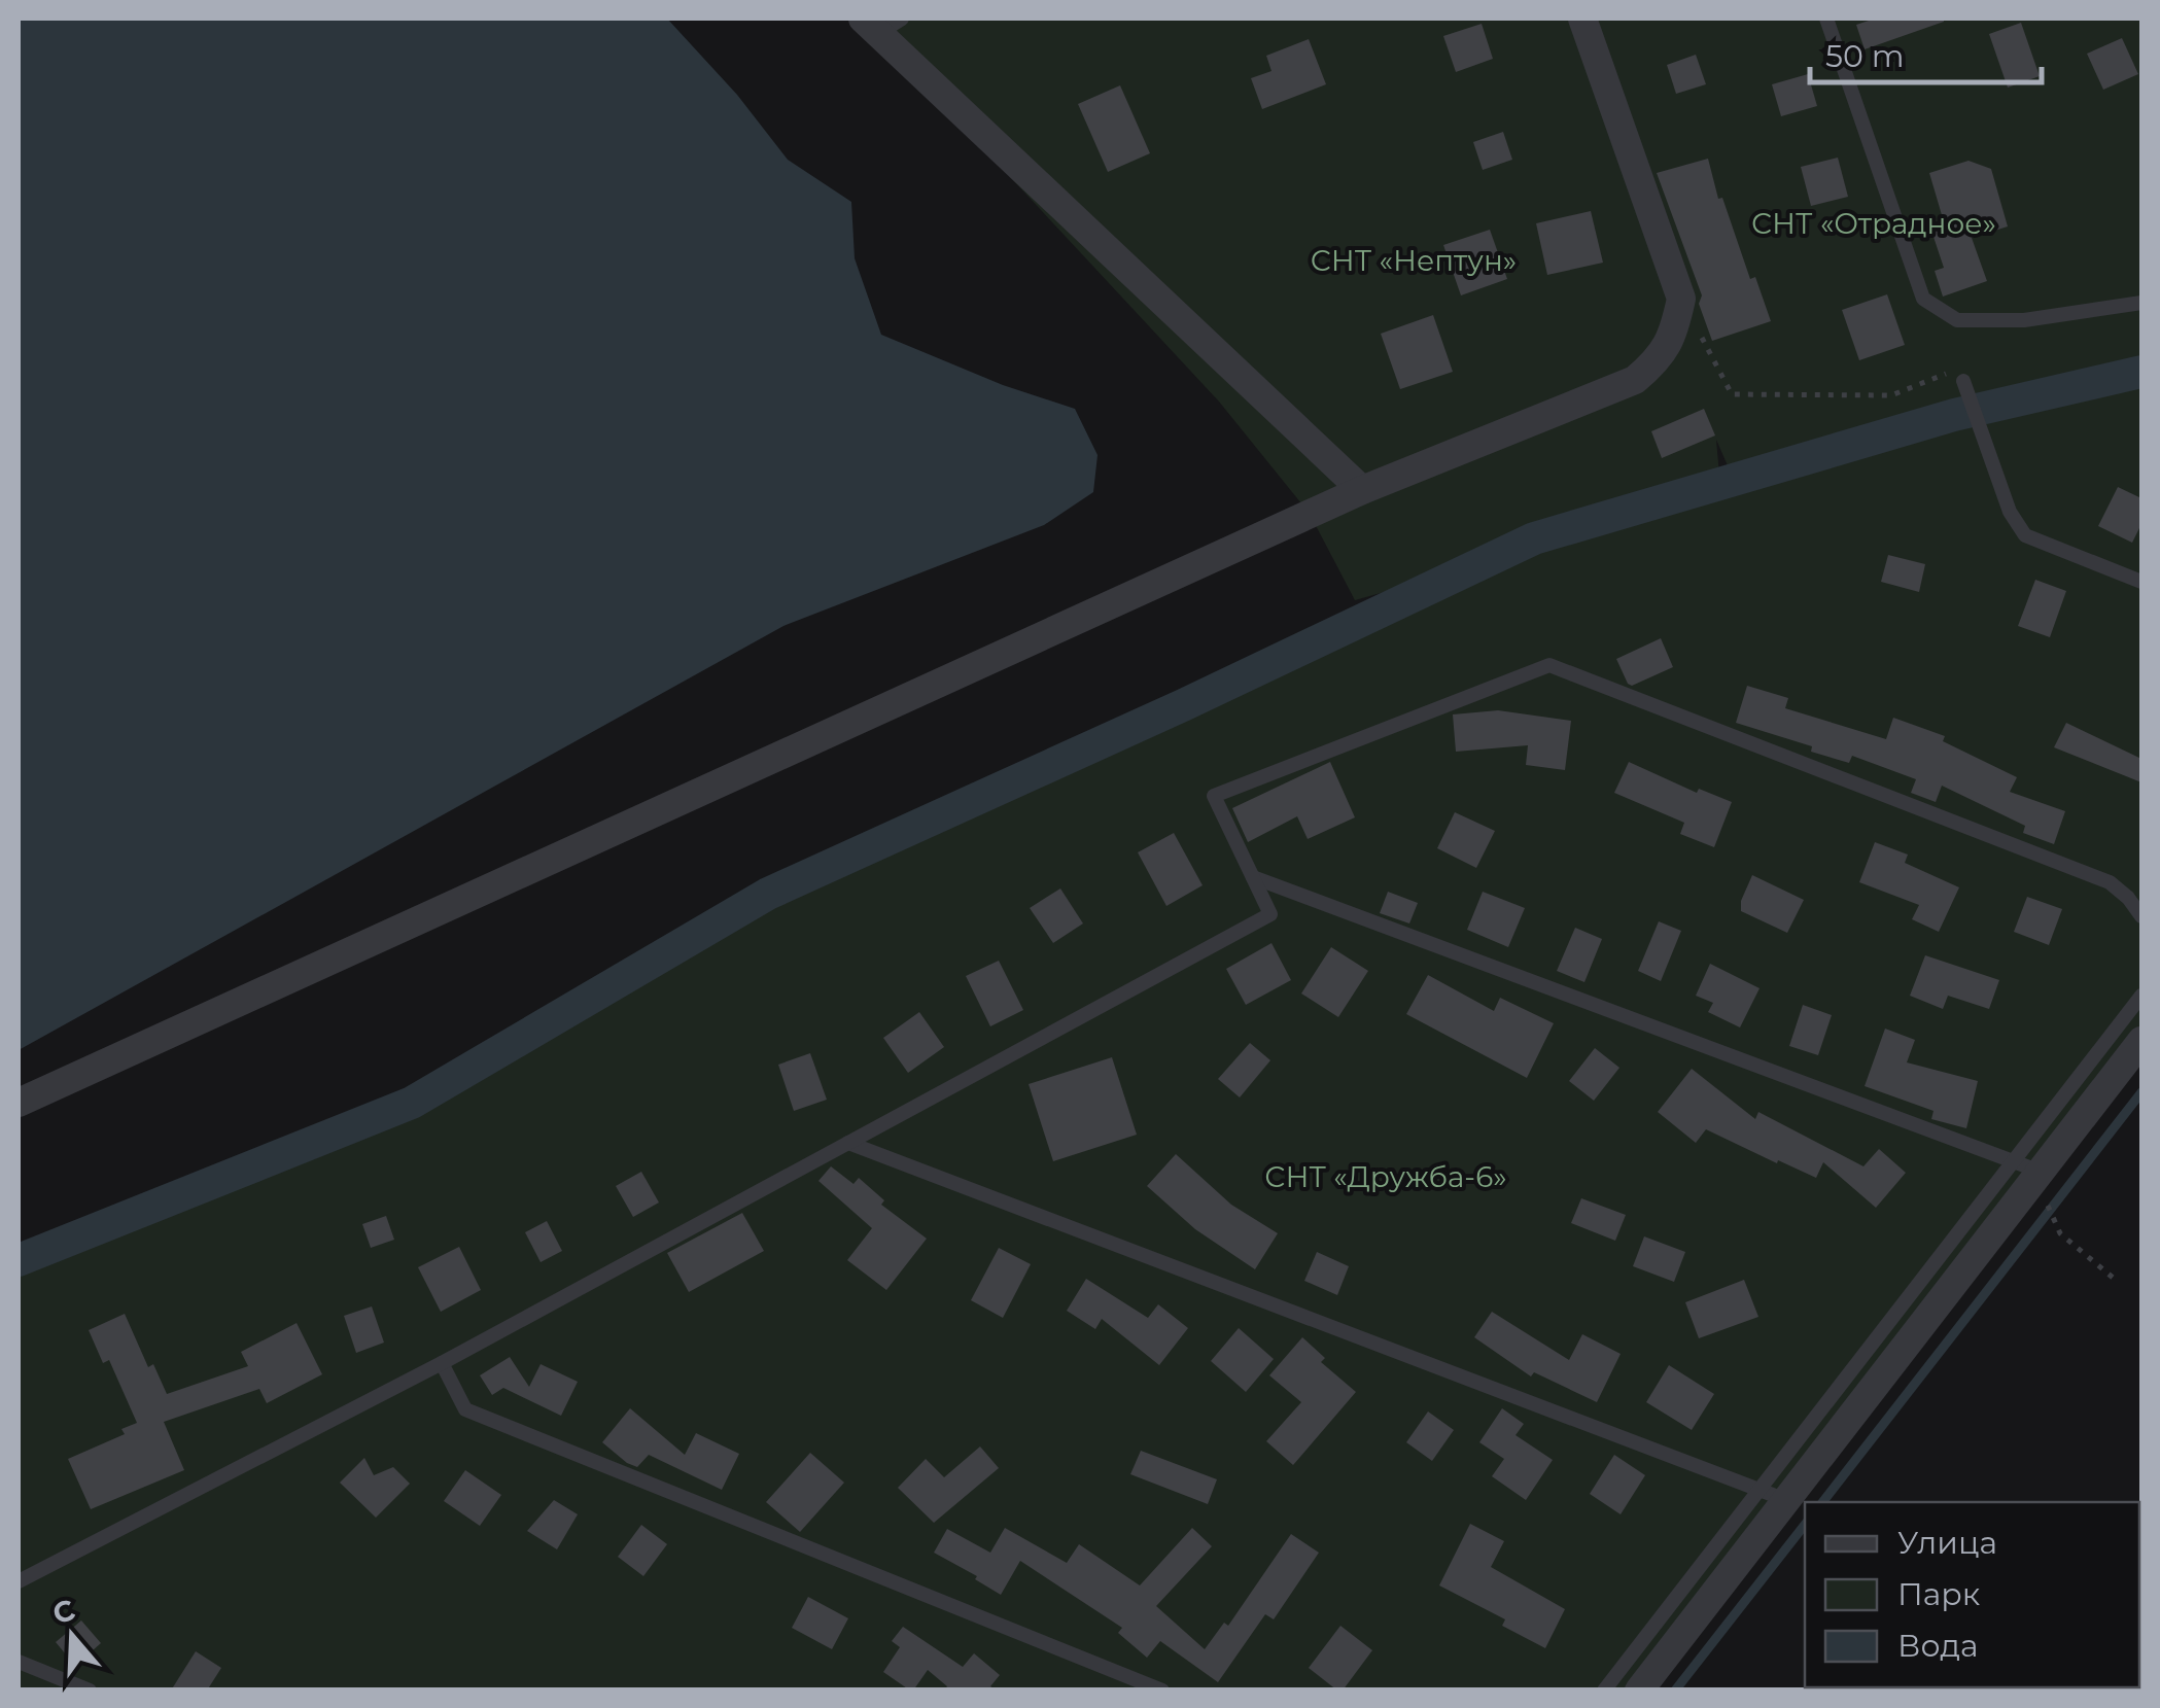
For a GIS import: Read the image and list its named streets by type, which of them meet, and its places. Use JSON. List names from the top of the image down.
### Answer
{
  "parks": ["СНТ «Отрадное»", "СНТ «Нептун»", "СНТ «Дружба-6»"],
  "legend": ["Улица", "Парк", "Вода"],
  "scale_bar": "50 m",
  "north": "top"
}
